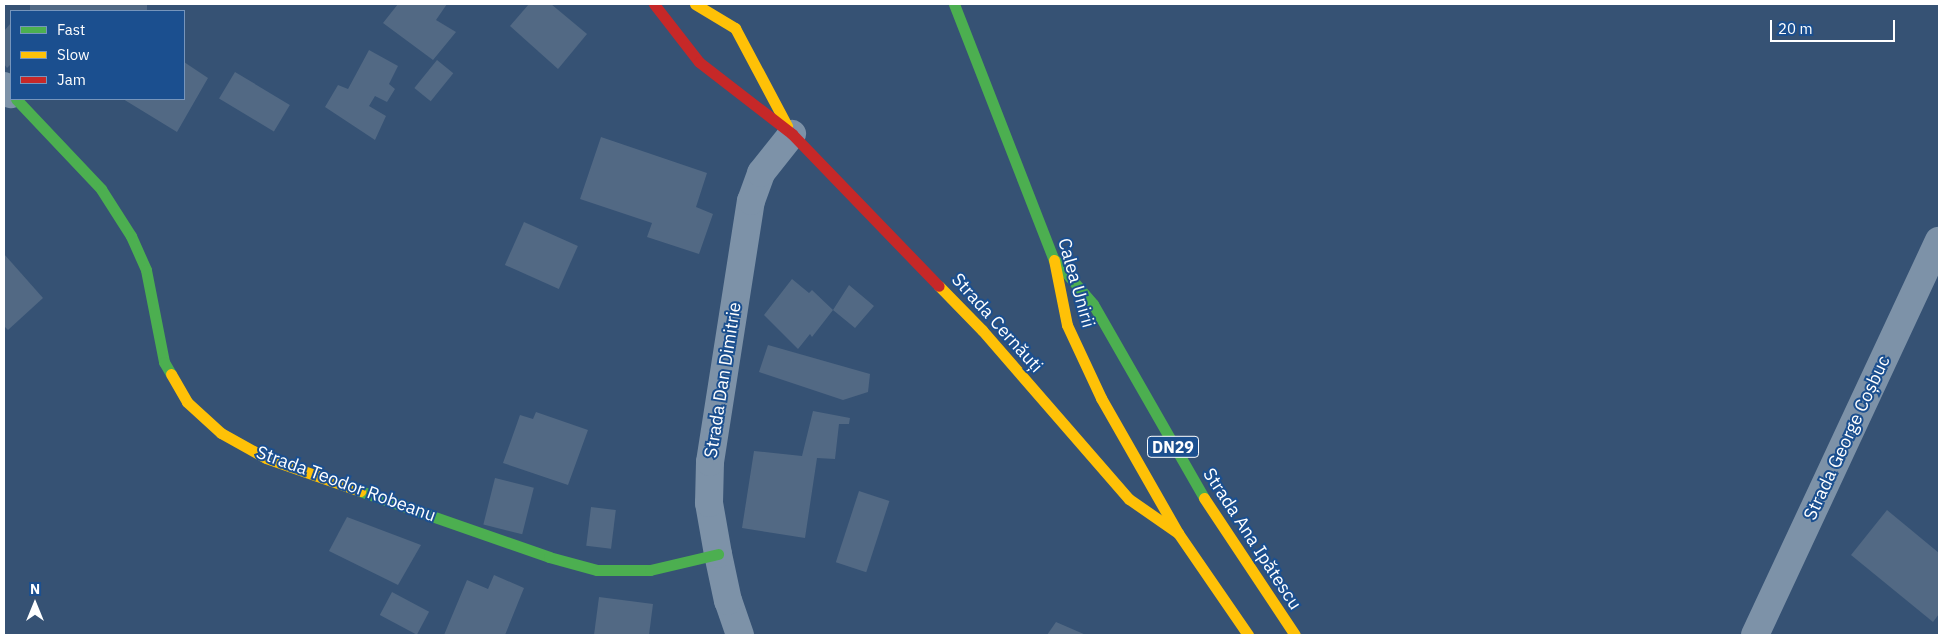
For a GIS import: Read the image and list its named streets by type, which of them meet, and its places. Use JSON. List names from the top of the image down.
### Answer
{
  "streets": {
    "street": [
      "Calea Unirii",
      "Strada Cernăuți",
      "Strada Dan Dimitrie",
      "Strada George Coșbuc",
      "DN29",
      "Strada Teodor Robeanu",
      "Strada Ana Ipătescu"
    ]
  },
  "crossings": [
    ["Calea Unirii", "Strada Cernăuți"],
    ["Calea Unirii", "DN29"],
    ["Calea Unirii", "Strada Ana Ipătescu"],
    ["Strada Cernăuți", "Strada Dan Dimitrie"],
    ["Strada Cernăuți", "DN29"],
    ["Strada Dan Dimitrie", "Strada Teodor Robeanu"]
  ],
  "legend": ["Fast", "Slow", "Jam"],
  "scale_bar": "20 m",
  "north": "top"
}
